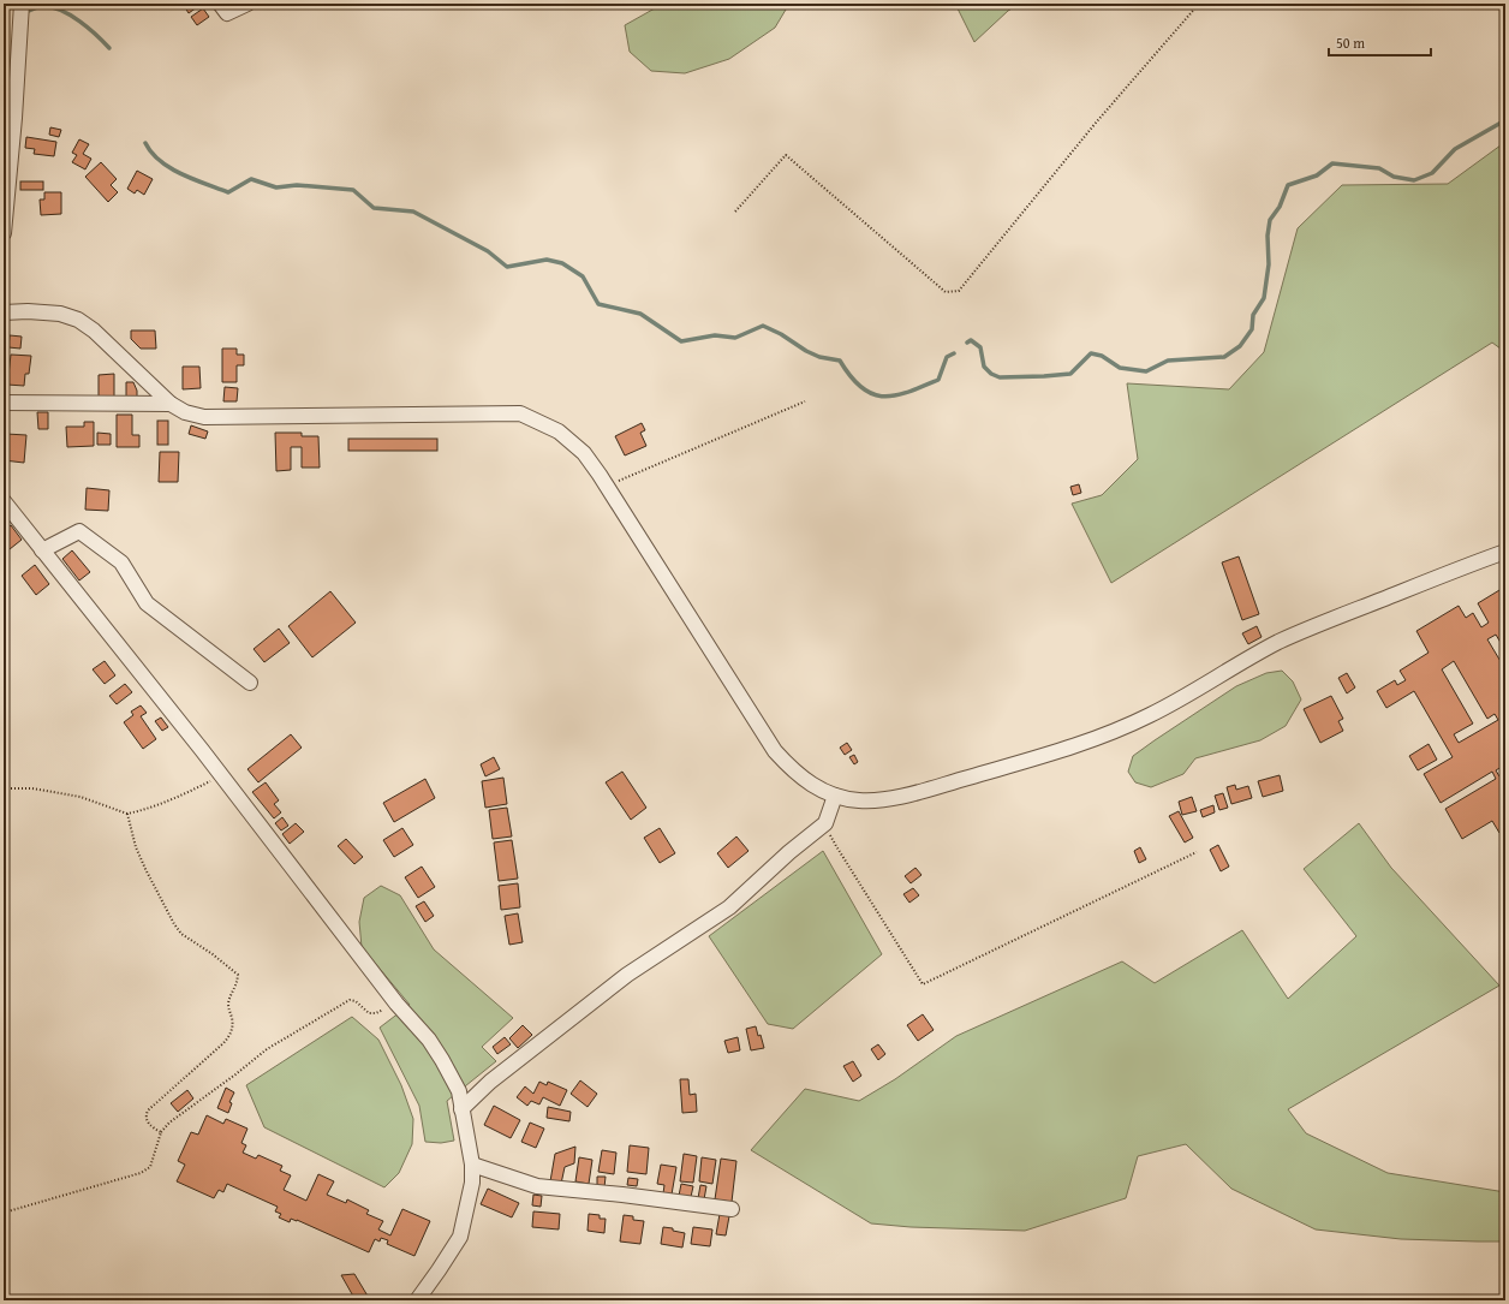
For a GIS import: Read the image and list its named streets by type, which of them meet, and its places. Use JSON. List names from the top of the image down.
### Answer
{
  "scale_bar": "50 m"
}
